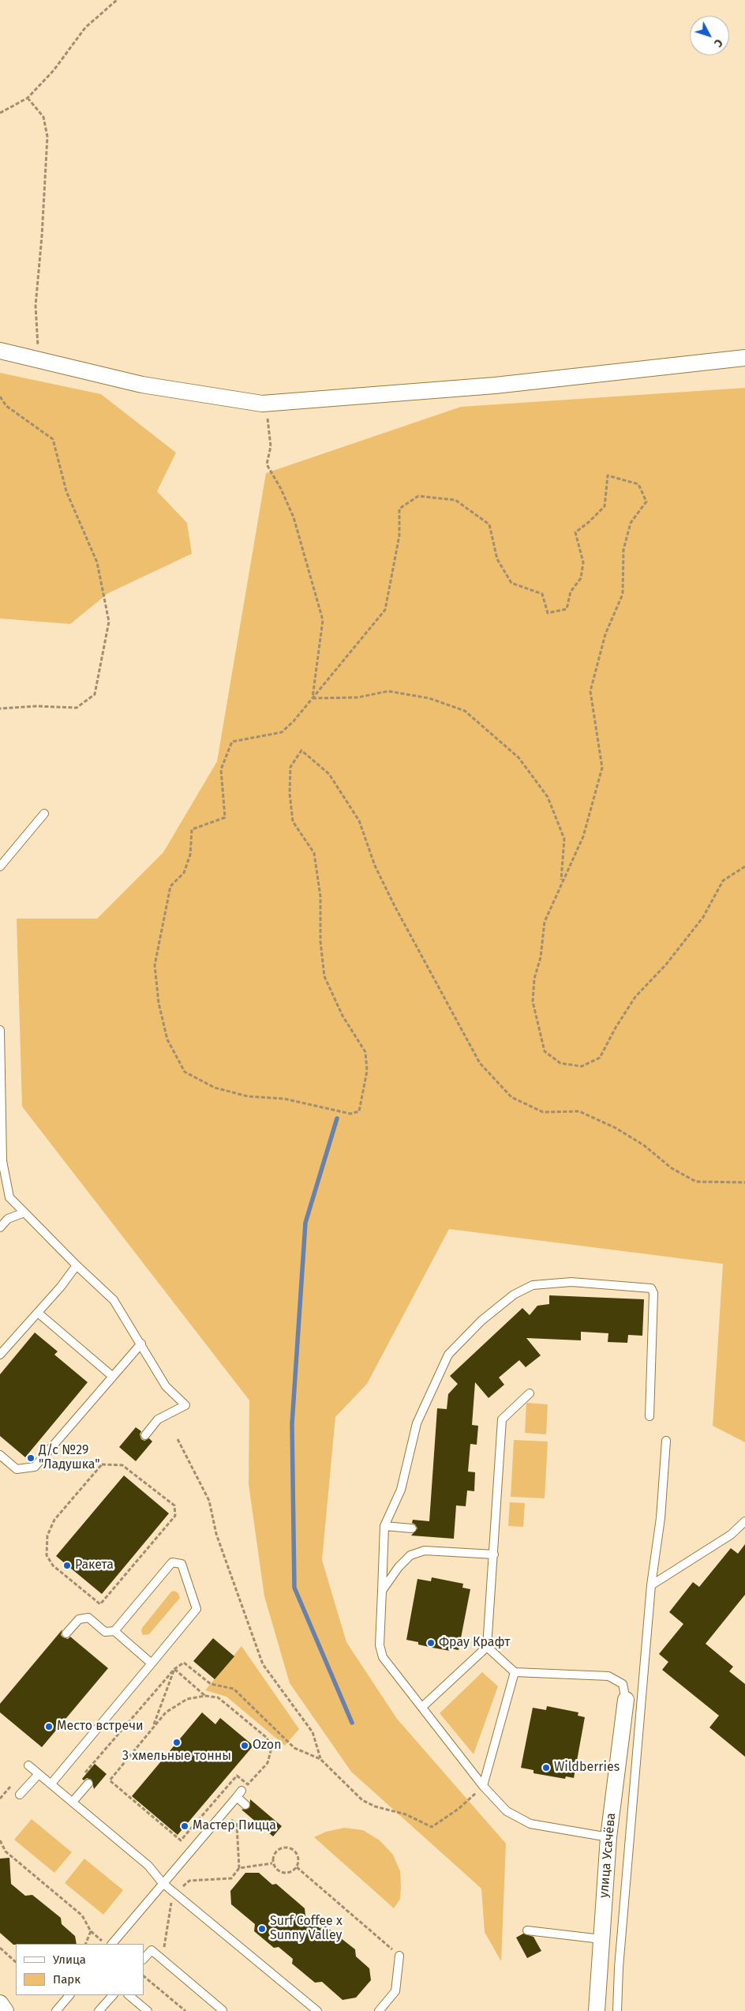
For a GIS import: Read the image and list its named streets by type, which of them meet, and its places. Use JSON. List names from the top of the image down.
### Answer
{
  "streets": {
    "street": ["улица Усачёва"]
  },
  "places": [
    "Д/с №29 \"Ладушка\"",
    "Ракета",
    "Фрау Крафт",
    "Место встречи",
    "3 хмельные тонны",
    "Ozon",
    "Wildberries",
    "Мастер Пицца",
    "Surf Coffee x Sunny Valley"
  ],
  "legend": ["Улица", "Парк"],
  "north": "bottom right"
}
